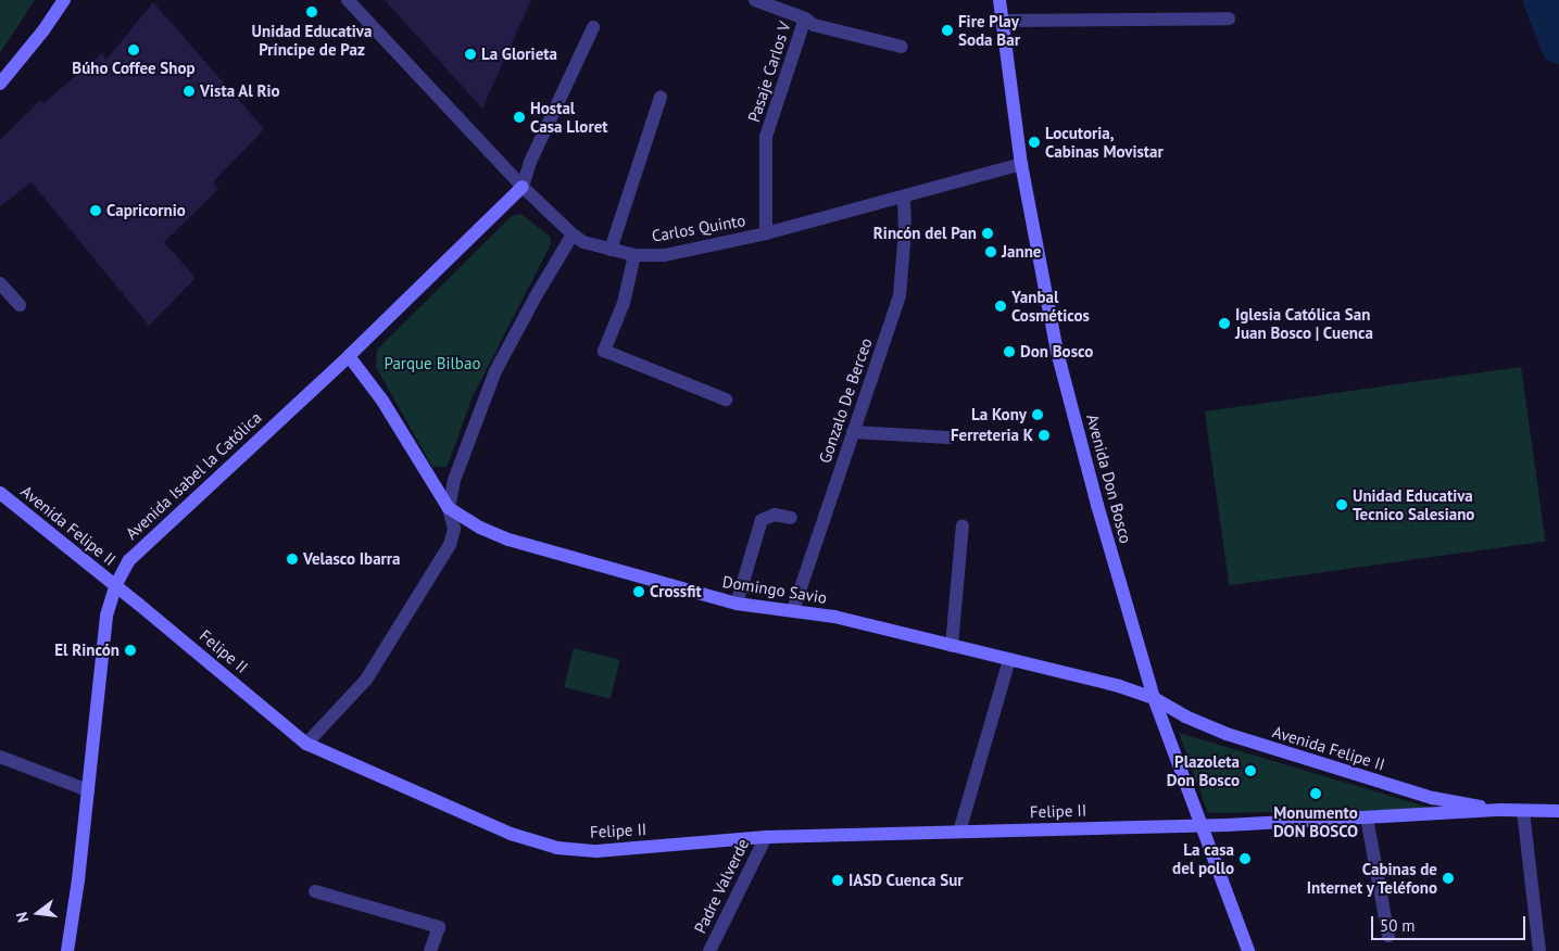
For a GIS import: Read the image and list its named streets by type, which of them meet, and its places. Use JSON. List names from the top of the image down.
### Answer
{
  "streets": {
    "street": [
      "Pasaje Carlos V",
      "Carlos Quinto",
      "Gonzalo De Berceo",
      "Avenida Isabel la Católica",
      "Avenida Don Bosco",
      "Avenida Felipe II",
      "Domingo Savio",
      "Felipe II",
      "Padre Valverde"
    ]
  },
  "crossings": [
    ["Pasaje Carlos V", "Carlos Quinto"],
    ["Carlos Quinto", "Gonzalo De Berceo"],
    ["Carlos Quinto", "Avenida Isabel la Católica"],
    ["Carlos Quinto", "Avenida Don Bosco"],
    ["Gonzalo De Berceo", "Domingo Savio"],
    ["Avenida Isabel la Católica", "Avenida Felipe II"],
    ["Avenida Isabel la Católica", "Domingo Savio"],
    ["Avenida Isabel la Católica", "Felipe II"],
    ["Avenida Don Bosco", "Avenida Felipe II"],
    ["Avenida Don Bosco", "Domingo Savio"],
    ["Avenida Don Bosco", "Felipe II"],
    ["Avenida Felipe II", "Domingo Savio"],
    ["Avenida Felipe II", "Felipe II"],
    ["Felipe II", "Padre Valverde"]
  ],
  "parks": ["Parque Bilbao"],
  "places": [
    "Unidad Educativa Príncipe de Paz",
    "Fire Play Soda Bar",
    "Búho Coffee Shop",
    "La Glorieta",
    "Vista Al Rio",
    "Hostal Casa Lloret",
    "Locutoria, Cabinas Movistar",
    "Capricornio",
    "Rincón del Pan",
    "Janne",
    "Yanbal Cosméticos",
    "Iglesia Católica San Juan Bosco | Cuenca",
    "Don Bosco",
    "La Kony",
    "Ferreteria K",
    "Unidad Educativa Tecnico Salesiano",
    "Velasco Ibarra",
    "Crossfit",
    "El Rincón",
    "Plazoleta Don Bosco",
    "Monumento DON BOSCO",
    "La casa del pollo",
    "Cabinas de Internet y Teléfono",
    "IASD Cuenca Sur"
  ],
  "scale_bar": "50 m",
  "north": "left"
}
